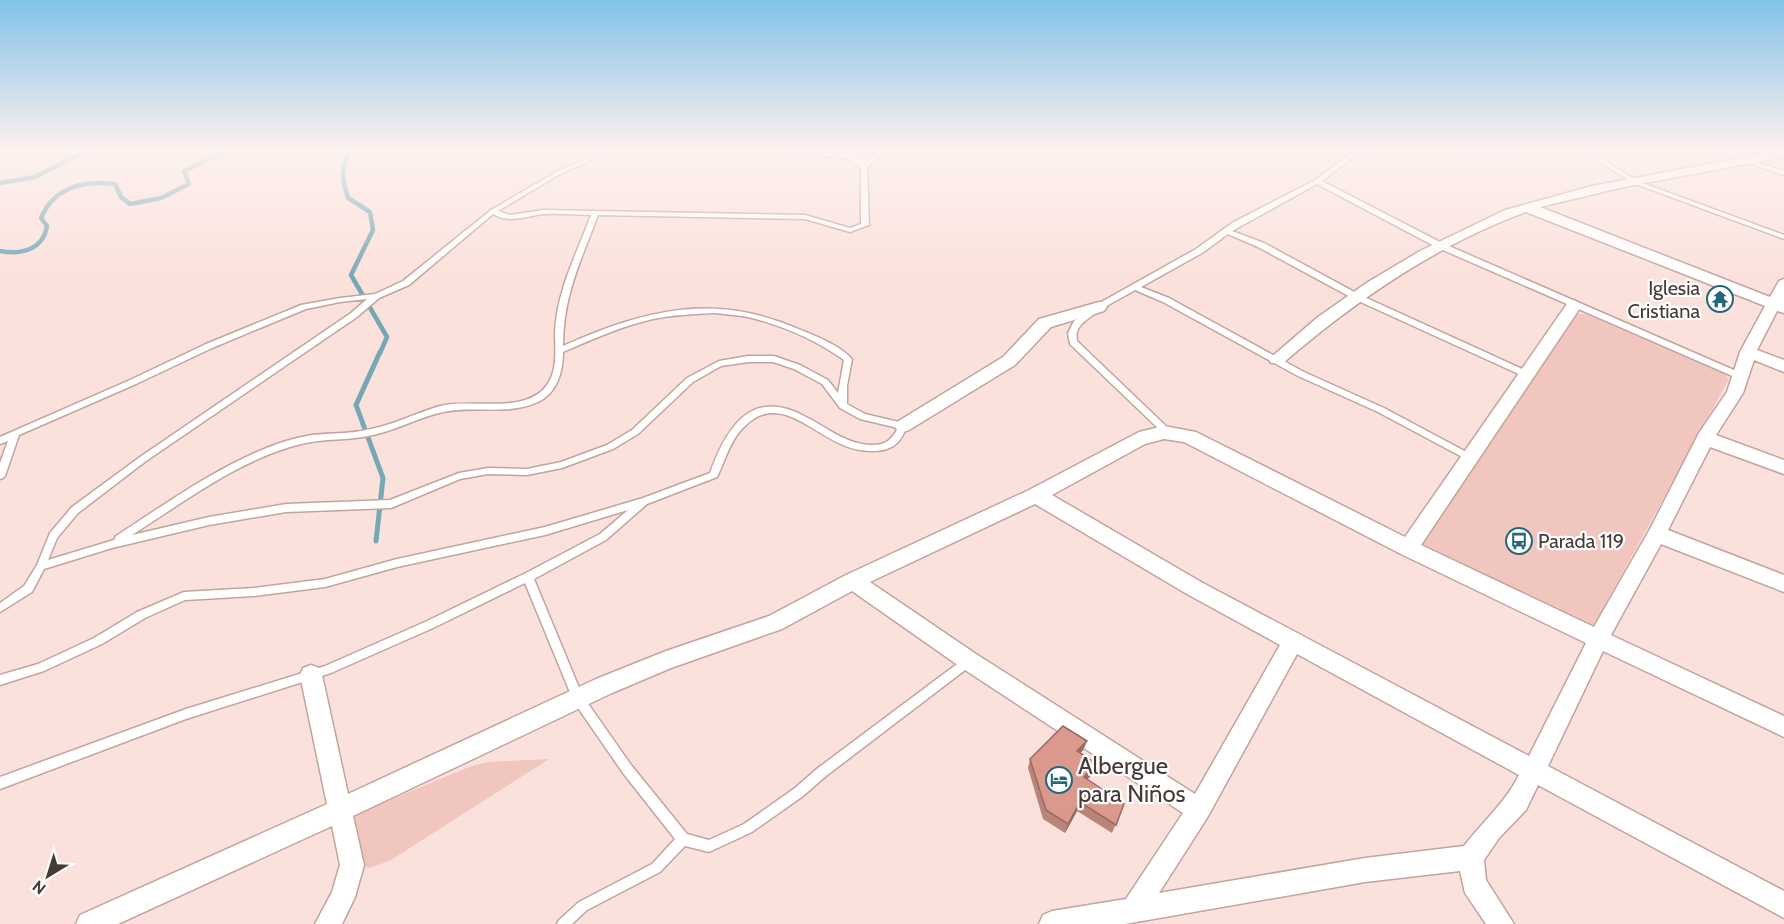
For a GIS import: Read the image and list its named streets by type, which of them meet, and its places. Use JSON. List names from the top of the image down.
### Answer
{
  "places": {
    "temple": ["Iglesia Cristiana"],
    "bus stop": ["Parada 119"],
    "hotel": ["Albergue para Niños"]
  },
  "north": "bottom left"
}
